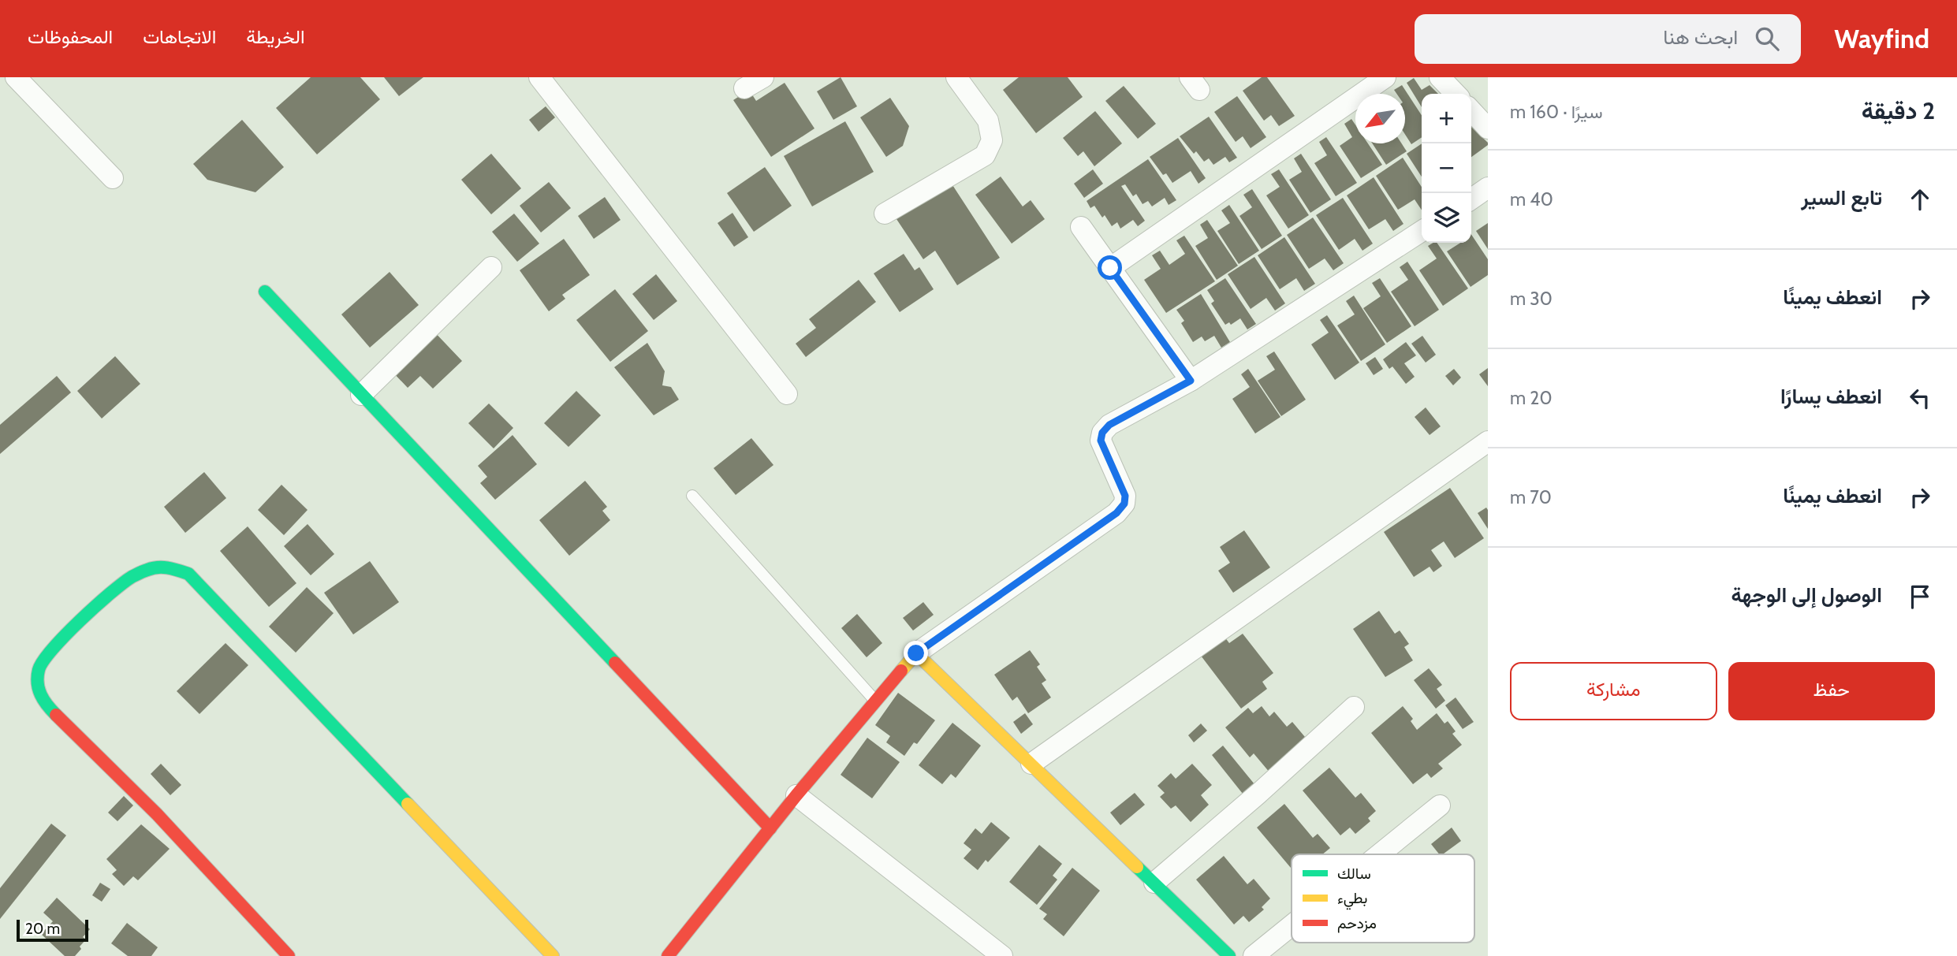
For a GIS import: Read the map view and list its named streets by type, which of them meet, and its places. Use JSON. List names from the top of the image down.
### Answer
{
  "legend": ["سالك", "بطيء", "مزدحم"],
  "scale_bar": "20 m",
  "north": "bottom left",
  "page": {
    "header": "Wayfind",
    "search": "ابحث هنا",
    "nav": ["الخريطة", "الاتجاهات", "المحفوظات"],
    "heading": ["2 دقيقة", "سيرًا · 160 m"],
    "map_buttons": ["+", "−"],
    "list": [
      ["تابع السير", "40 m"],
      ["انعطف يمينًا", "30 m"],
      ["انعطف يسارًا", "20 m"],
      ["انعطف يمينًا", "70 m"],
      "الوصول إلى الوجهة"
    ],
    "buttons": ["حفظ", "مشاركة"],
    "scale": "20 m"
  }
}
